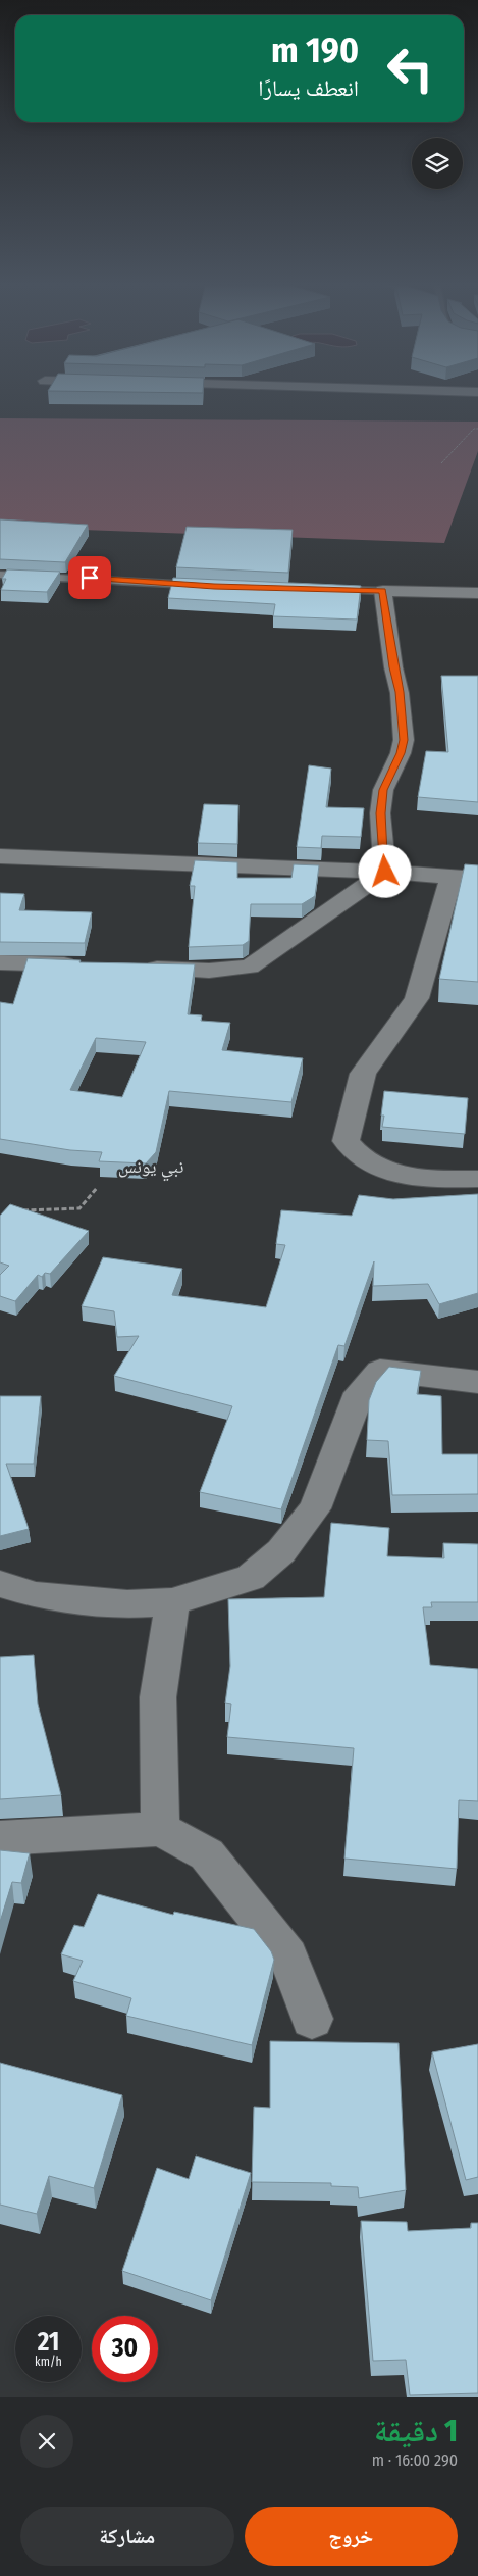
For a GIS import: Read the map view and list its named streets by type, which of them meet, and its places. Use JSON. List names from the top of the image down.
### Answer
{
  "districts": ["نبي يونس"],
  "page": {
    "turn": ["190 m", "انعطف يسارًا"],
    "speed": "21 km/h",
    "limit": "30",
    "heading": ["1 دقيقة", "290 m · 16:00"],
    "buttons": ["خروج", "مشاركة"]
  }
}
